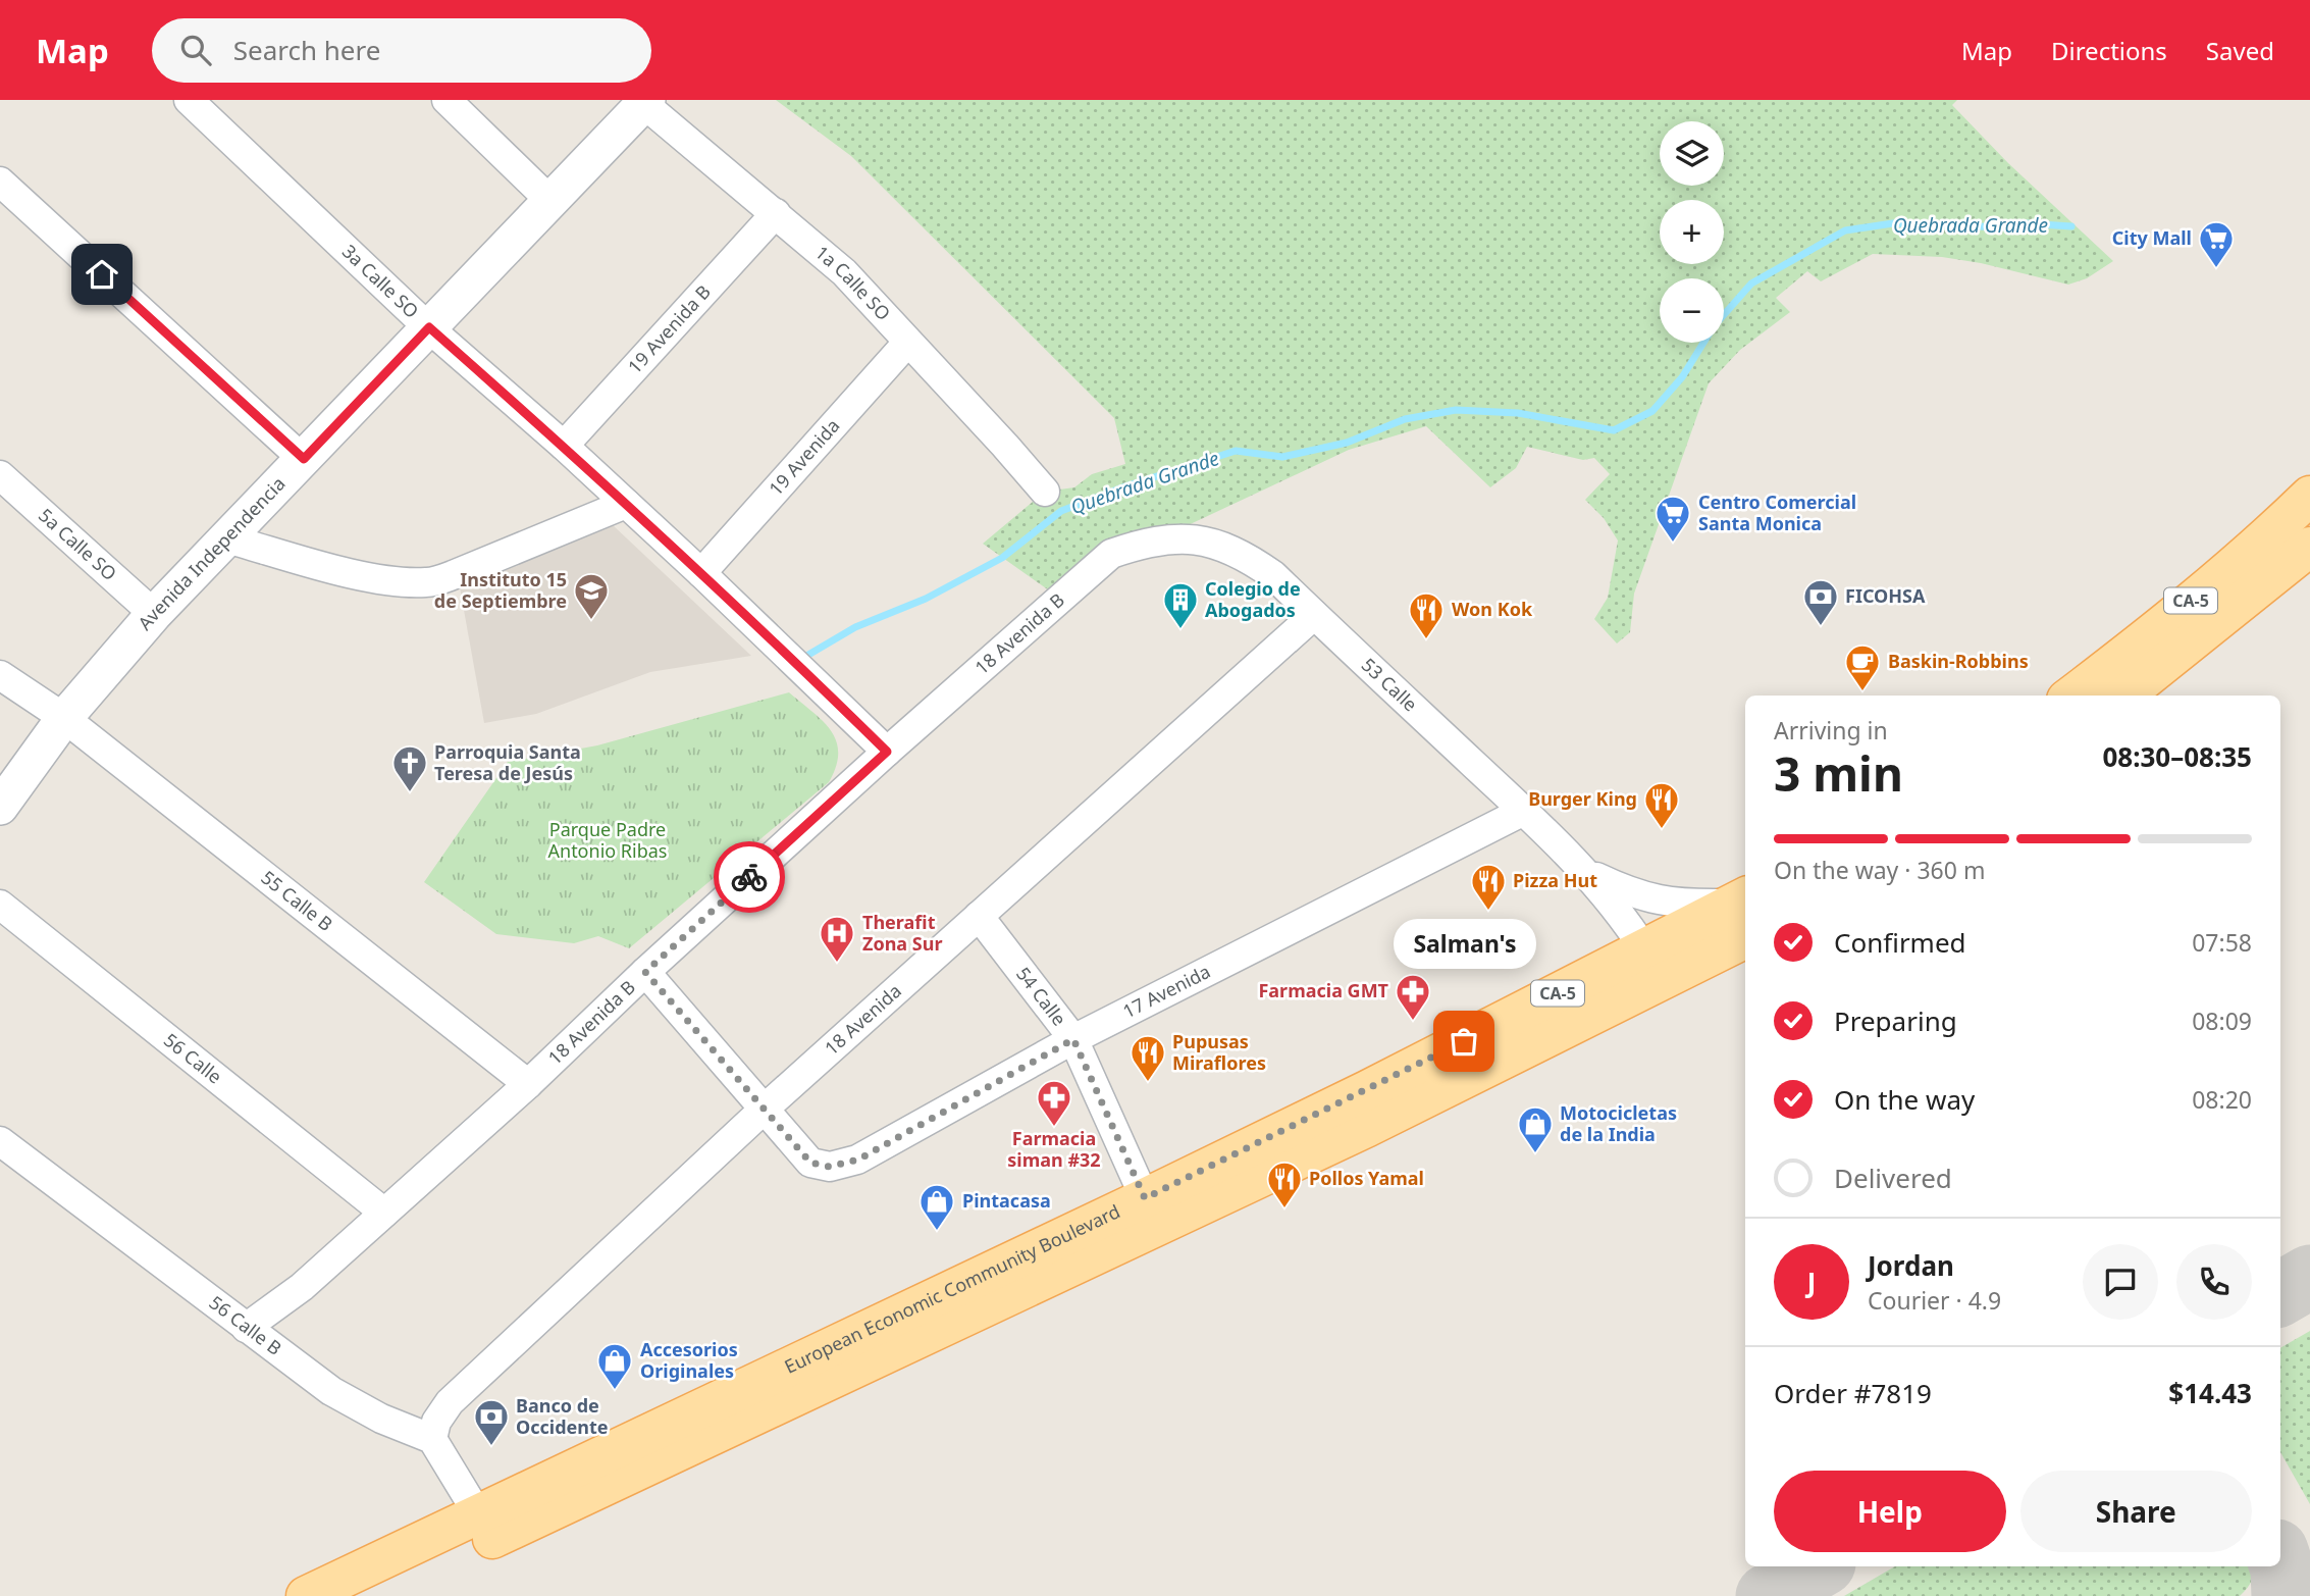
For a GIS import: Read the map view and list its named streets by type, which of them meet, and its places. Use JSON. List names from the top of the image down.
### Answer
{
  "streets": {
    "main road": ["CA-5", "European Economic Community Boulevard"],
    "street": [
      "3a Calle SO",
      "1a Calle SO",
      "19 Avenida B",
      "19 Avenida",
      "5a Calle SO",
      "Avenida Independencia",
      "18 Avenida B",
      "53 Calle",
      "55 Calle B",
      "17 Avenida",
      "54 Calle",
      "18 Avenida",
      "56 Calle",
      "56 Calle B"
    ]
  },
  "crossings": [
    ["3a Calle SO", "19 Avenida B"],
    ["3a Calle SO", "19 Avenida"],
    ["3a Calle SO", "Avenida Independencia"],
    ["3a Calle SO", "18 Avenida B"],
    ["1a Calle SO", "19 Avenida B"],
    ["1a Calle SO", "19 Avenida"],
    ["1a Calle SO", "Avenida Independencia"],
    ["5a Calle SO", "Avenida Independencia"],
    ["Avenida Independencia", "55 Calle B"],
    ["18 Avenida B", "53 Calle"],
    ["18 Avenida B", "55 Calle B"],
    ["18 Avenida B", "56 Calle"],
    ["18 Avenida B", "56 Calle B"],
    ["53 Calle", "17 Avenida"],
    ["53 Calle", "18 Avenida"],
    ["53 Calle", "European Economic Community Boulevard"],
    ["17 Avenida", "54 Calle"],
    ["17 Avenida", "18 Avenida"],
    ["54 Calle", "18 Avenida"],
    ["54 Calle", "European Economic Community Boulevard"],
    ["18 Avenida", "56 Calle B"]
  ],
  "water": ["Quebrada Grande"],
  "parks": ["Parque Padre Antonio Ribas"],
  "places": {
    "supermarket": ["City Mall", "Centro Comercial Santa Monica"],
    "school or university": ["Instituto 15 de Septiembre"],
    "bank": ["FICOHSA", "Banco de Occidente"],
    "building": ["Colegio de Abogados"],
    "restaurant": [
      "Won Kok",
      "Burger King",
      "Pizza Hut",
      "Pupusas Miraflores",
      "Pollos Yamal"
    ],
    "cafe": ["Baskin-Robbins"],
    "church": ["Parroquia Santa Teresa de Jesús"],
    "hospital": ["Therafit Zona Sur"],
    "pharmacy": ["Farmacia GMT", "Farmacia siman #32"],
    "other": ["Salman's"],
    "shop": ["Motocicletas de la India", "Pintacasa", "Accesorios Originales"]
  },
  "page": {
    "header": "Map",
    "search": "Search here",
    "nav": ["Map", "Directions", "Saved"],
    "map_buttons": ["+", "−"],
    "heading": ["3 min", "Arriving in", "08:30–08:35"],
    "panel": [
      "Jordan",
      "Courier · 4.9",
      "Order #7819",
      "$14.43"
    ],
    "bar": "On the way · 360 m",
    "list": [
      ["Confirmed", "07:58"],
      ["Preparing", "08:09"],
      ["On the way", "08:20"],
      "Delivered"
    ],
    "bubble": "Salman's",
    "round": "J",
    "buttons": ["Help", "Share"]
  }
}
